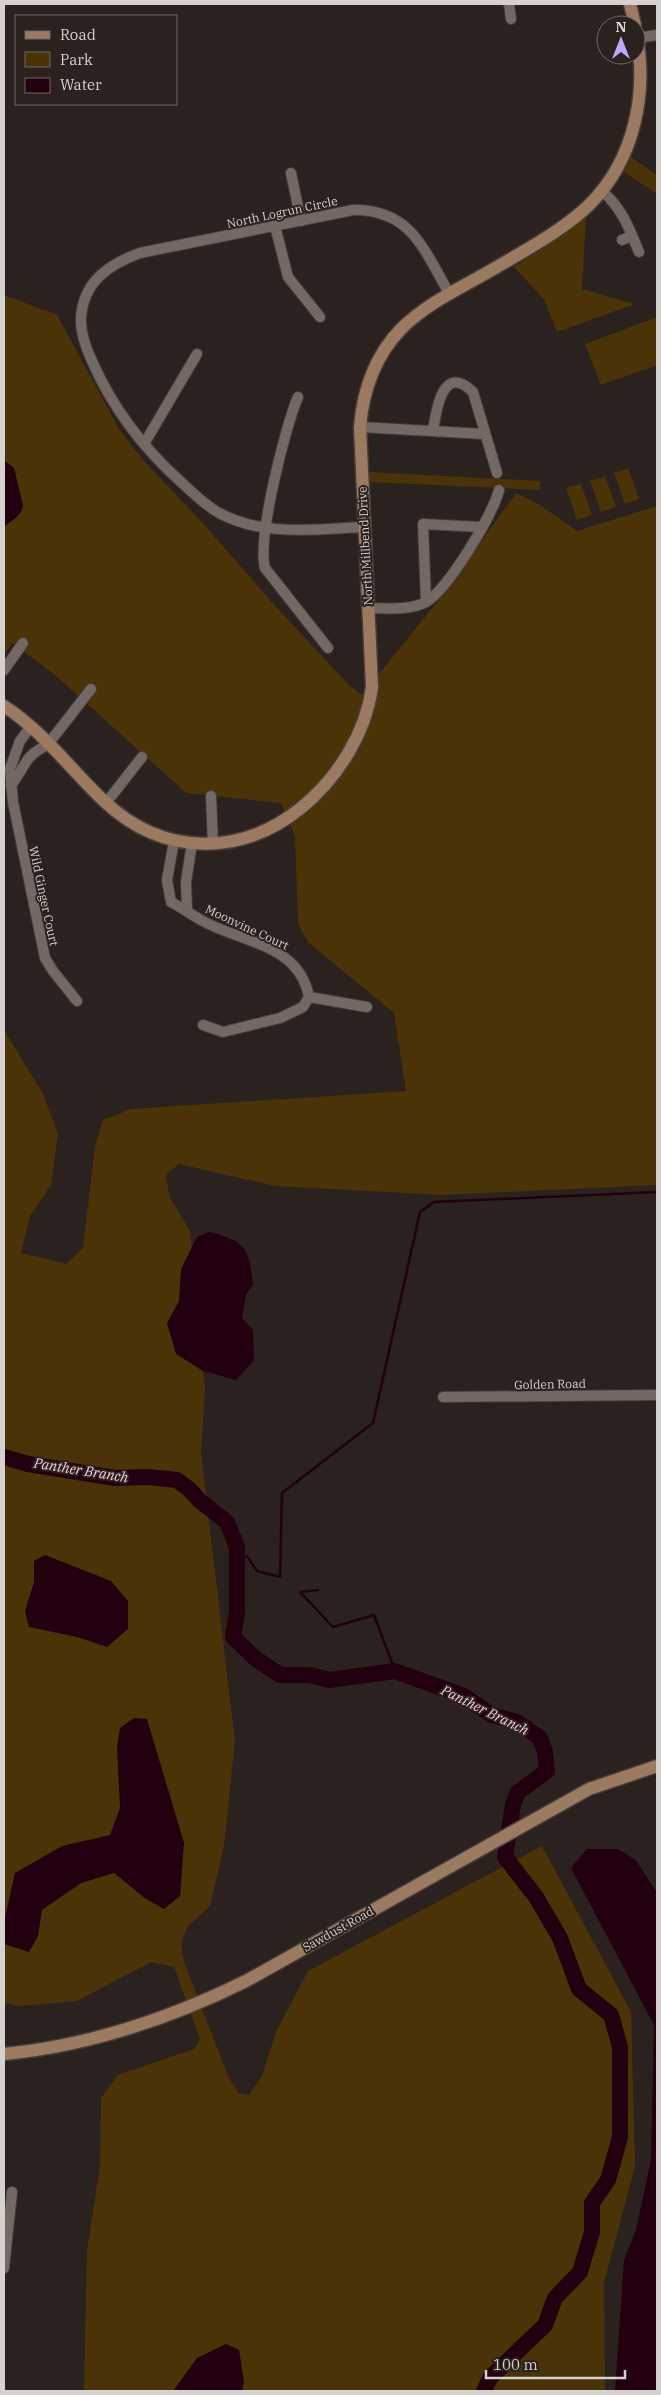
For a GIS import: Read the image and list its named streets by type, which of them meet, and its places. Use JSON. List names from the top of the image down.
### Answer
{
  "streets": {
    "street": [
      "North Logrun Circle",
      "North Millbend Drive",
      "Wild Ginger Court",
      "Moonvine Court",
      "Golden Road",
      "Sawdust Road"
    ]
  },
  "crossings": [
    ["North Logrun Circle", "North Millbend Drive"],
    ["North Millbend Drive", "Wild Ginger Court"],
    ["North Millbend Drive", "Moonvine Court"]
  ],
  "water": ["Panther Branch"],
  "legend": ["Road", "Park", "Water"],
  "scale_bar": "100 m",
  "north": "top"
}
